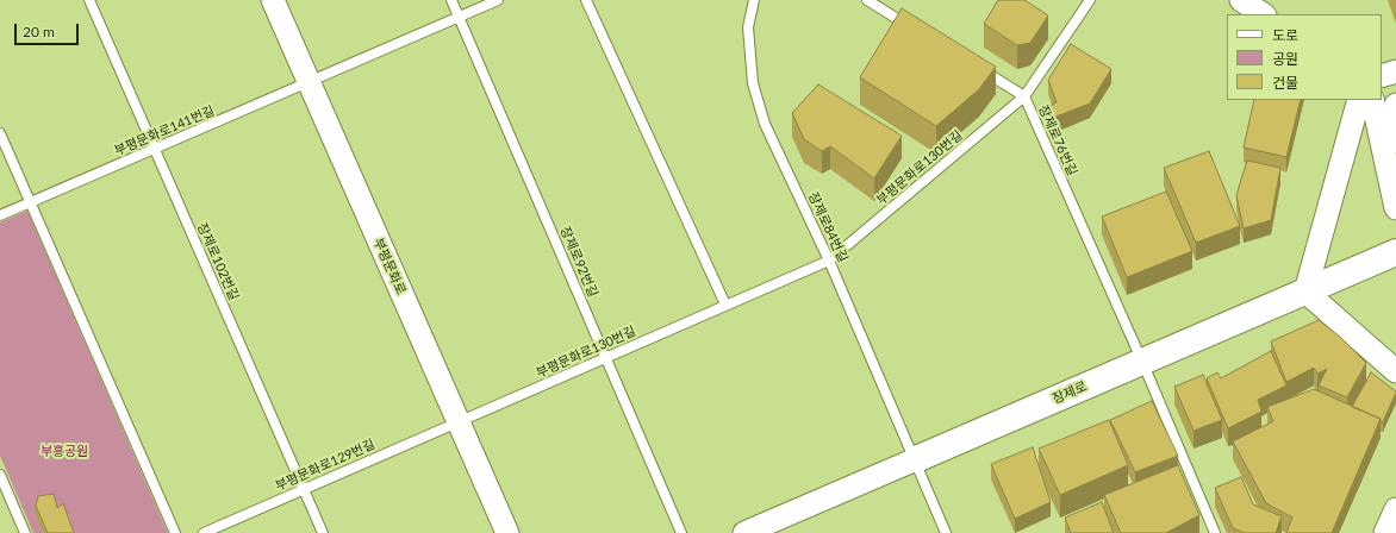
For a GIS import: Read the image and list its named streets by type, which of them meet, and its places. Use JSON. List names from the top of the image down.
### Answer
{
  "streets": {
    "main road": ["장제로"],
    "street": ["부평문화로"],
    "lane": [
      "부평문화로141번길",
      "장제로76번길",
      "부평문화로130번길",
      "장제로84번길",
      "장제로102번길",
      "장제로92번길",
      "부평문화로129번길"
    ]
  },
  "crossings": [
    ["부평문화로141번길", "장제로102번길"],
    ["부평문화로141번길", "장제로92번길"],
    ["부평문화로141번길", "부평문화로"],
    ["장제로76번길", "부평문화로130번길"],
    ["장제로76번길", "장제로"],
    ["부평문화로130번길", "장제로84번길"],
    ["부평문화로130번길", "장제로92번길"],
    ["부평문화로130번길", "부평문화로"],
    ["부평문화로130번길", "부평문화로129번길"],
    ["장제로84번길", "장제로"],
    ["장제로102번길", "부평문화로129번길"],
    ["부평문화로", "부평문화로129번길"]
  ],
  "parks": ["부흥공원"],
  "legend": ["도로", "공원", "건물"],
  "scale_bar": "20 m"
}
